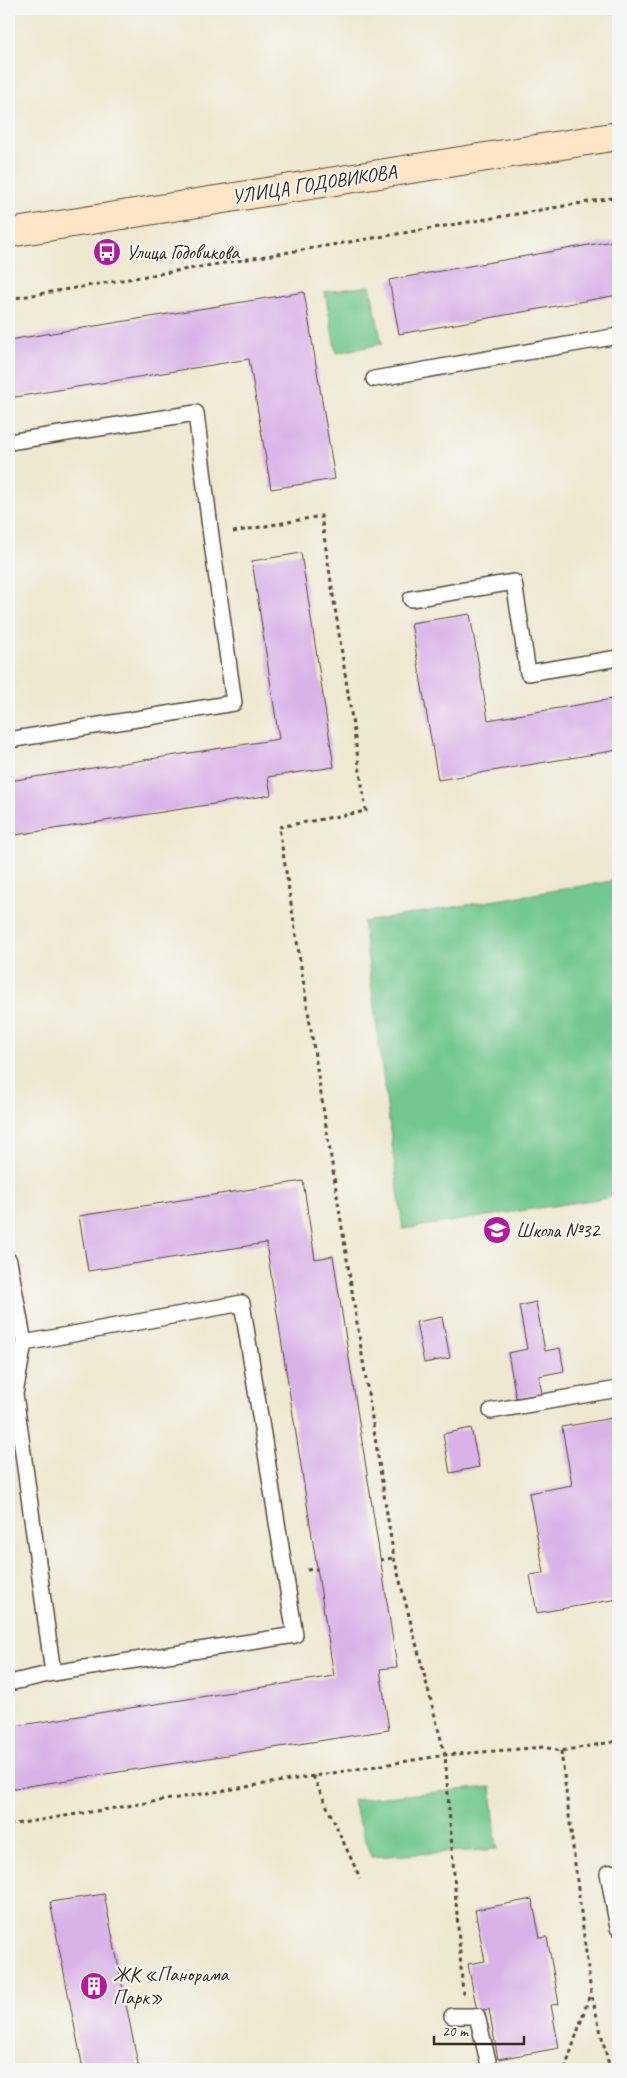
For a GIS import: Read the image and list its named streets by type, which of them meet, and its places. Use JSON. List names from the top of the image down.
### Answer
{
  "streets": {
    "street": ["УЛИЦА ГОДОВИКОВА"]
  },
  "places": {
    "bus stop": ["Улица Годовикова"],
    "school or university": ["Школа №32"],
    "building": ["ЖК «Панорама Парк»"]
  },
  "scale_bar": "20 m"
}
